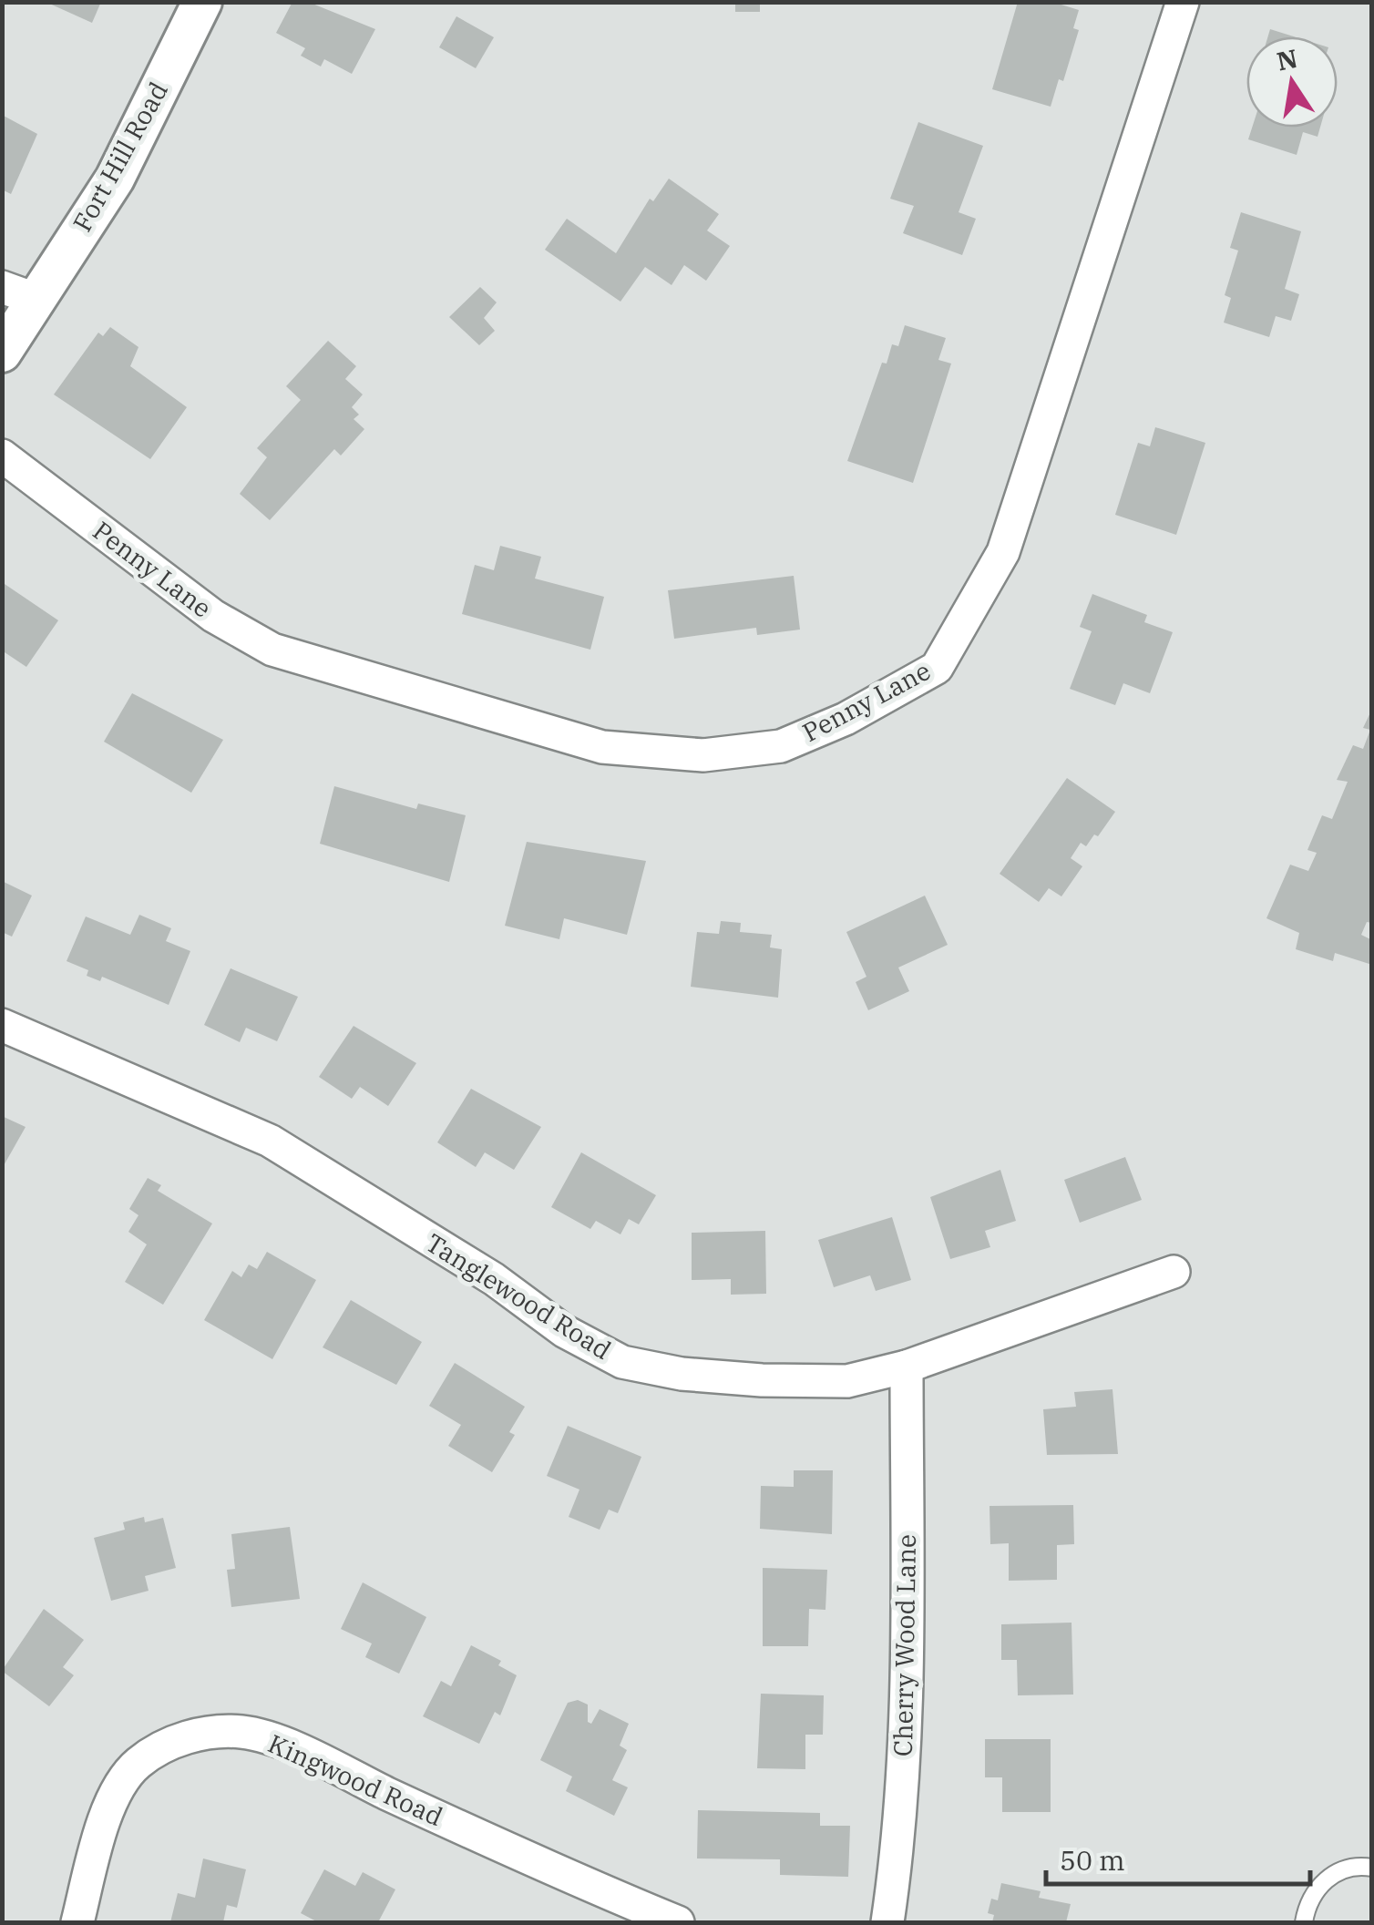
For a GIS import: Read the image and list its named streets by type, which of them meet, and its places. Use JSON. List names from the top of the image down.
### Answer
{
  "streets": {
    "street": [
      "Fort Hill Road",
      "Penny Lane",
      "Tanglewood Road",
      "Cherry Wood Lane",
      "Kingwood Road"
    ]
  },
  "crossings": [
    ["Tanglewood Road", "Cherry Wood Lane"]
  ],
  "scale_bar": "50 m",
  "north": "top"
}
